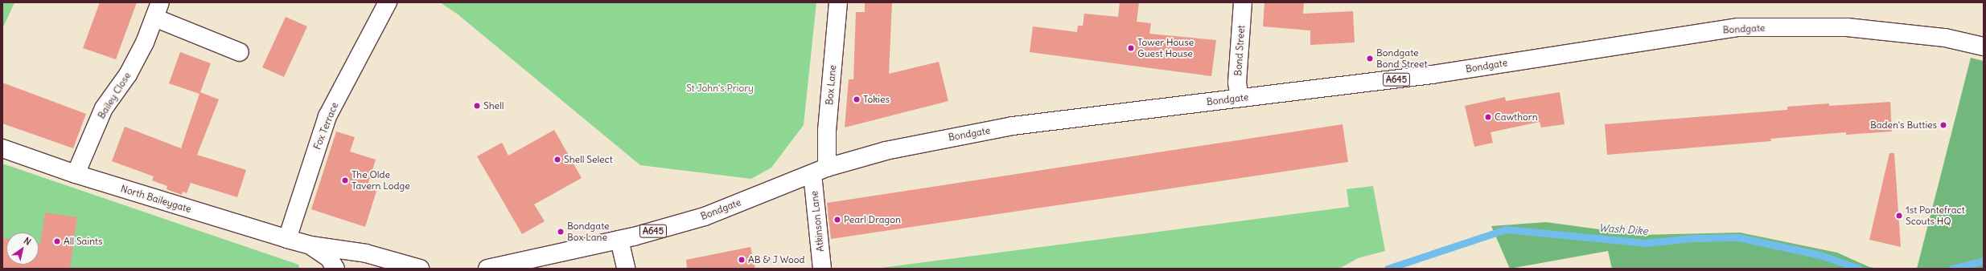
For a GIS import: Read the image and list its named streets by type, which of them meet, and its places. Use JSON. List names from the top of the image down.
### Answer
{
  "streets": {
    "main road": [
      "Bondgate",
      "Bond Street",
      "A645",
      "Box Lane",
      "Bailey Close",
      "Fox Terrace",
      "North Baileygate",
      "Atkinson Lane"
    ]
  },
  "crossings": [
    ["Bondgate", "Bond Street"],
    ["Bondgate", "Box Lane"],
    ["Bondgate", "Atkinson Lane"],
    ["Box Lane", "Atkinson Lane"],
    ["Bailey Close", "North Baileygate"],
    ["Fox Terrace", "North Baileygate"]
  ],
  "water": ["Wash Dike"],
  "parks": ["St John's Priory"],
  "places": [
    "Tower House Guest House",
    "Bondgate Bond Street",
    "Tokies",
    "Shell",
    "Cawthorn",
    "Baden's Butties",
    "Shell Select",
    "The Olde Tavern Lodge",
    "1st Pontefract Scouts HQ",
    "Pearl Dragon",
    "Bondgate Box Lane",
    "All Saints",
    "AB & J Wood"
  ],
  "north": "top right"
}
